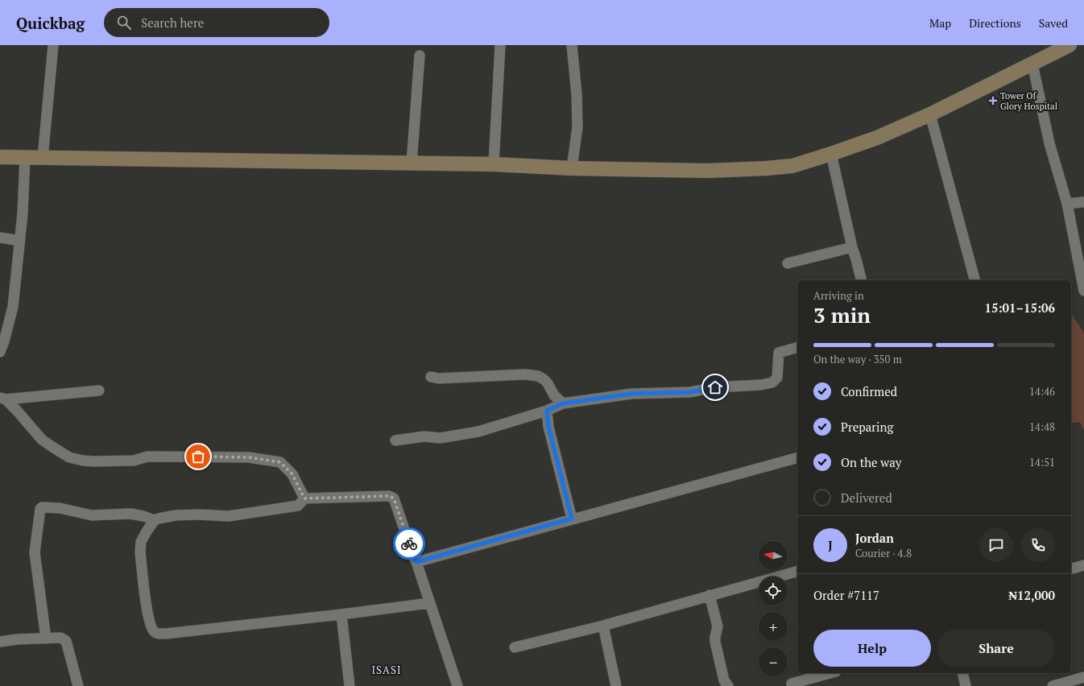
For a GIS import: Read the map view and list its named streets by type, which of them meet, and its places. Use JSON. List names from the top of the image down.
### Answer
{
  "districts": ["ISASI"],
  "places": {
    "health": ["Tower Of Glory Hospital"]
  },
  "north": "left",
  "page": {
    "header": "Quickbag",
    "search": "Search here",
    "nav": ["Map", "Directions", "Saved"],
    "heading": ["3 min", "Arriving in", "15:01–15:06"],
    "panel": [
      "Jordan",
      "Courier · 4.8",
      "Order #7117",
      "₦12,000"
    ],
    "bar": "On the way · 350 m",
    "list": [
      ["Confirmed", "14:46"],
      ["Preparing", "14:48"],
      ["On the way", "14:51"],
      "Delivered"
    ],
    "round": "J",
    "map_buttons": ["+", "−"],
    "buttons": ["Help", "Share"]
  }
}
